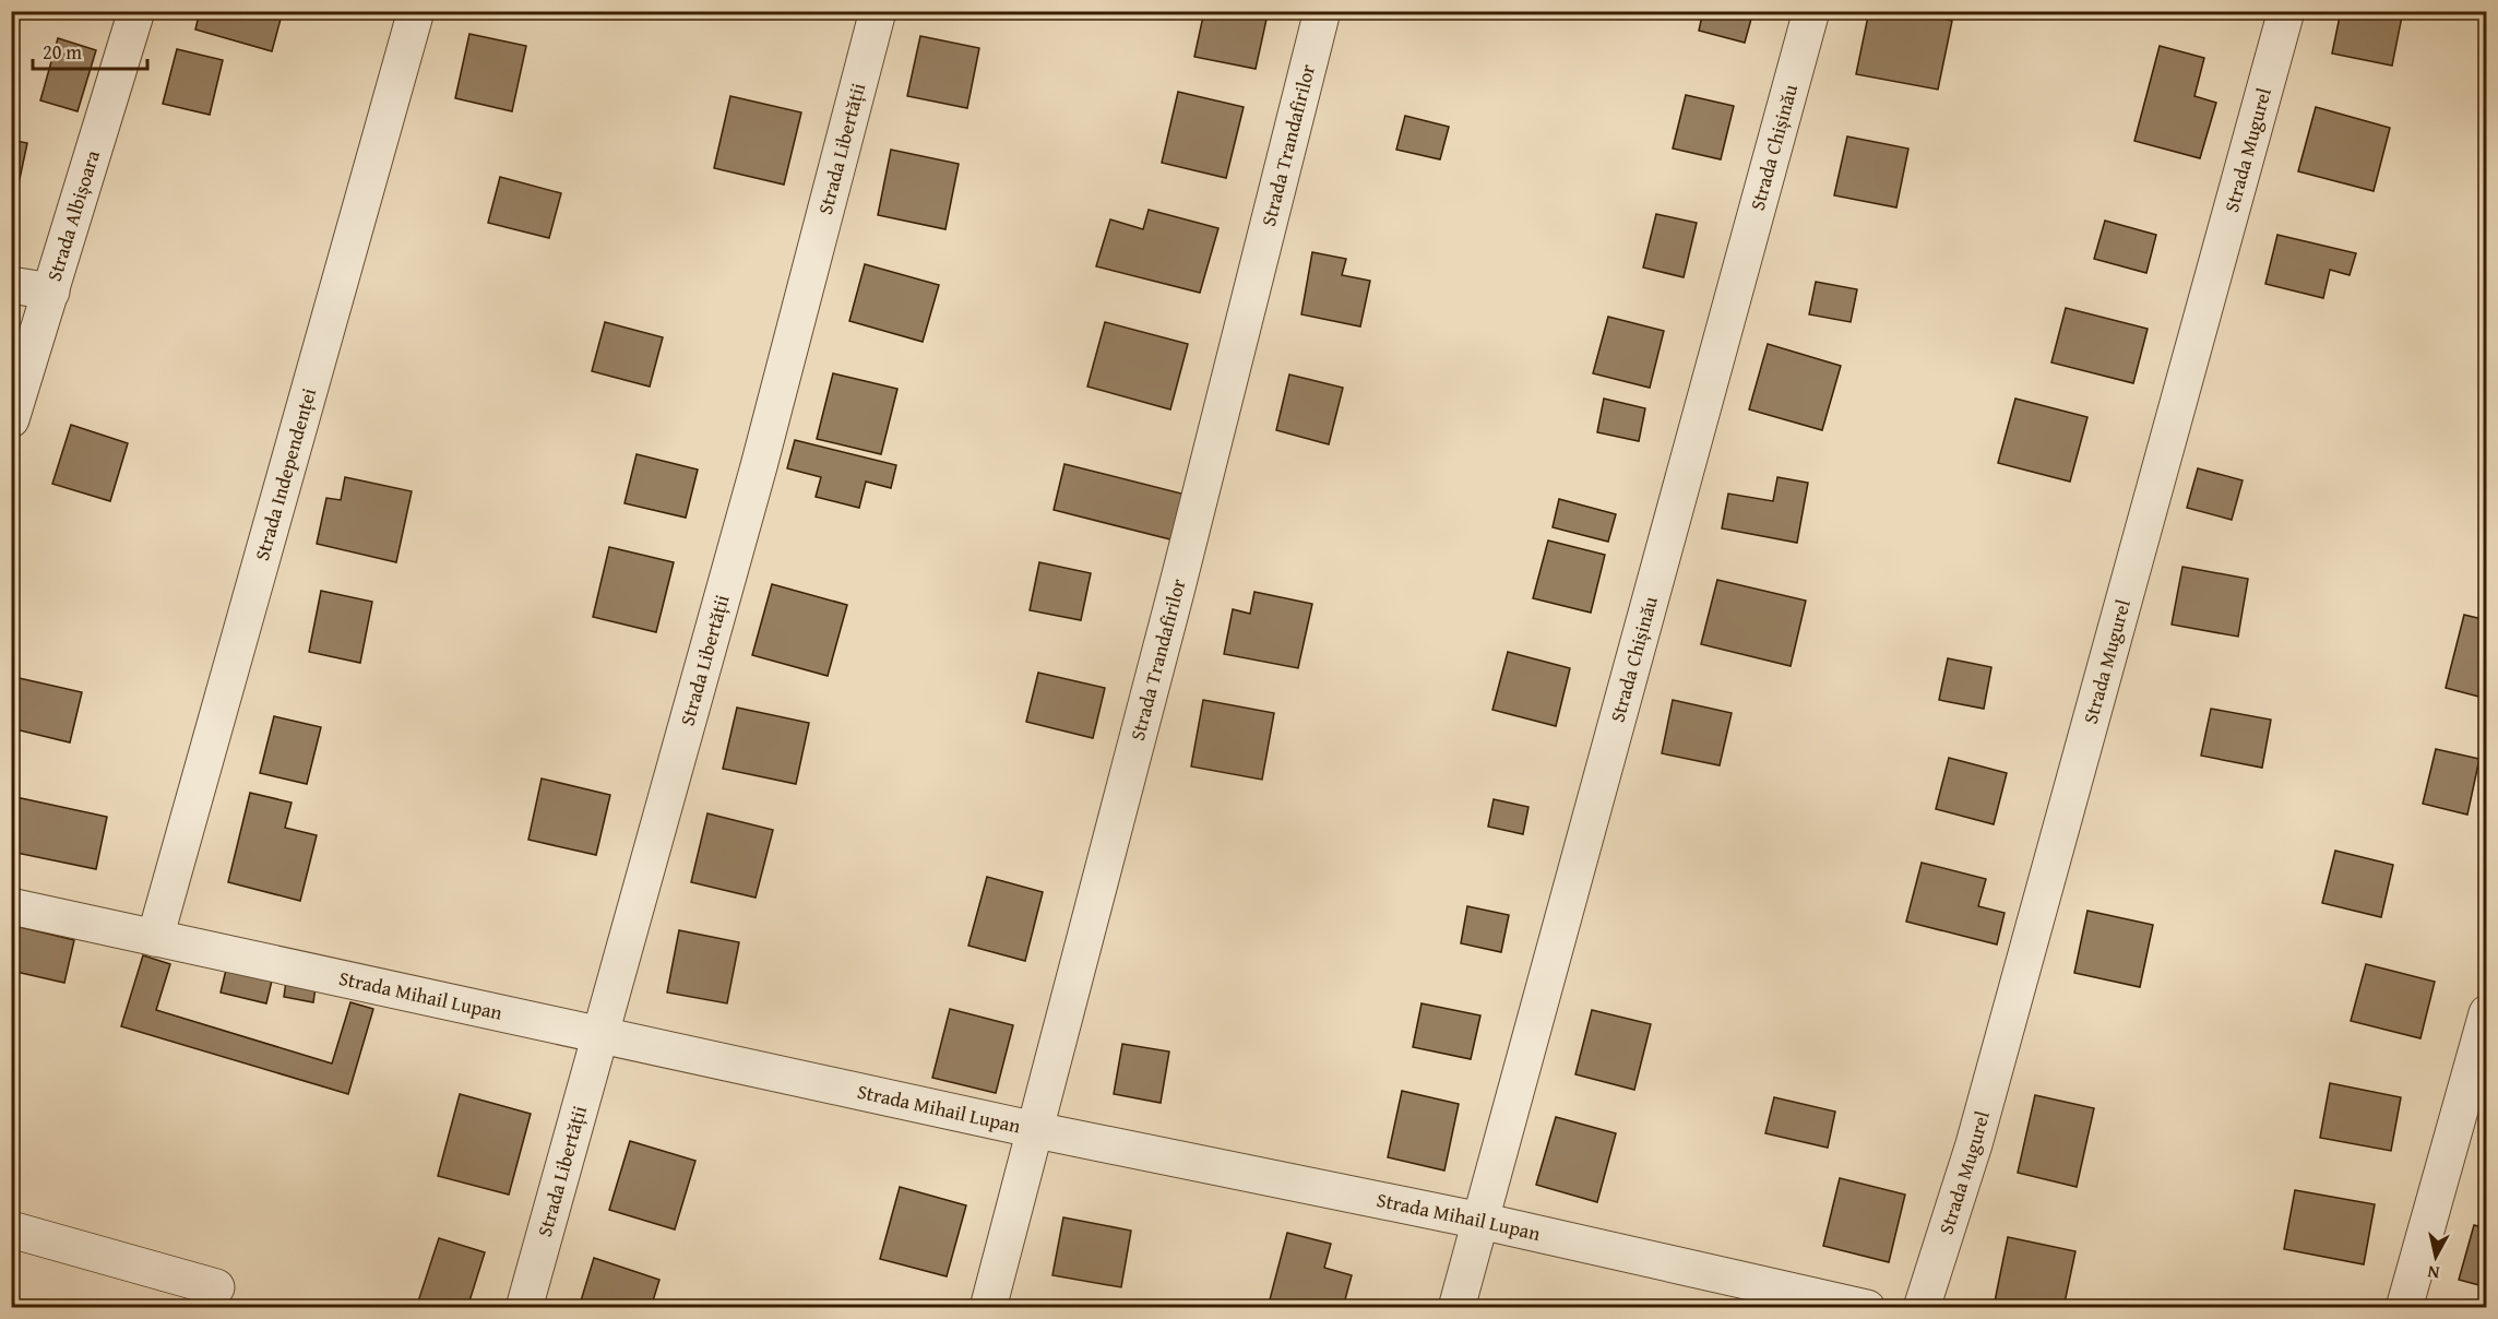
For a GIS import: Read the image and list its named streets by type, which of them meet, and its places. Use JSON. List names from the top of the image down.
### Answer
{
  "streets": {
    "street": [
      "Strada Trandafirilor",
      "Strada Chișinău",
      "Strada Libertății",
      "Strada Mugurel",
      "Strada Albișoara",
      "Strada Independenței",
      "Strada Mihail Lupan"
    ]
  },
  "crossings": [
    ["Strada Trandafirilor", "Strada Mihail Lupan"],
    ["Strada Chișinău", "Strada Mihail Lupan"],
    ["Strada Libertății", "Strada Mihail Lupan"],
    ["Strada Independenței", "Strada Mihail Lupan"]
  ],
  "scale_bar": "20 m",
  "north": "bottom"
}
